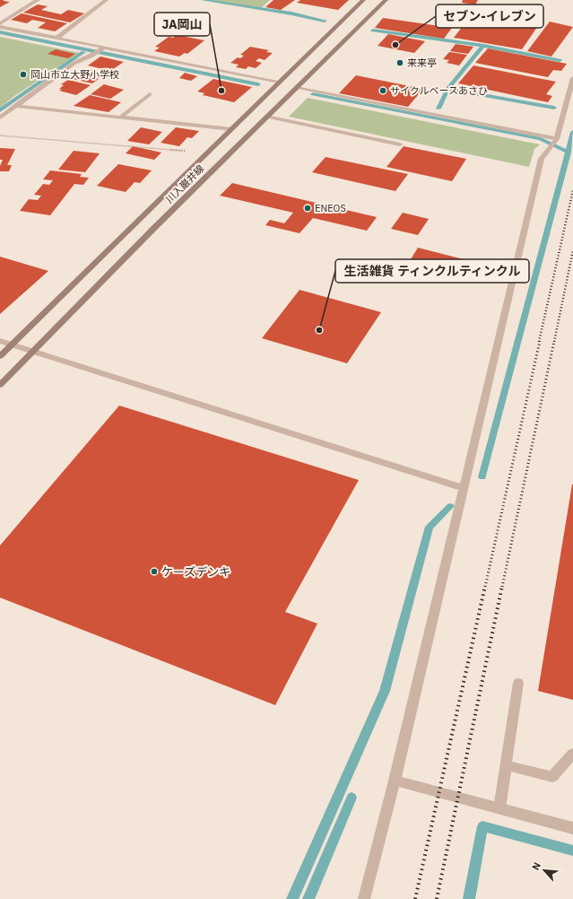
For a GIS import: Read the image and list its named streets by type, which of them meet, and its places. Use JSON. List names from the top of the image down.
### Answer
{
  "streets": {
    "main road": ["川入巌井線"]
  },
  "places": [
    "セブン-イレブン",
    "来来亭",
    "岡山市立大野小学校",
    "JA岡山",
    "サイクルベースあさひ",
    "ENEOS",
    "生活雑貨 ティンクルティンクル",
    "ケーズデンキ"
  ],
  "north": "top left"
}
